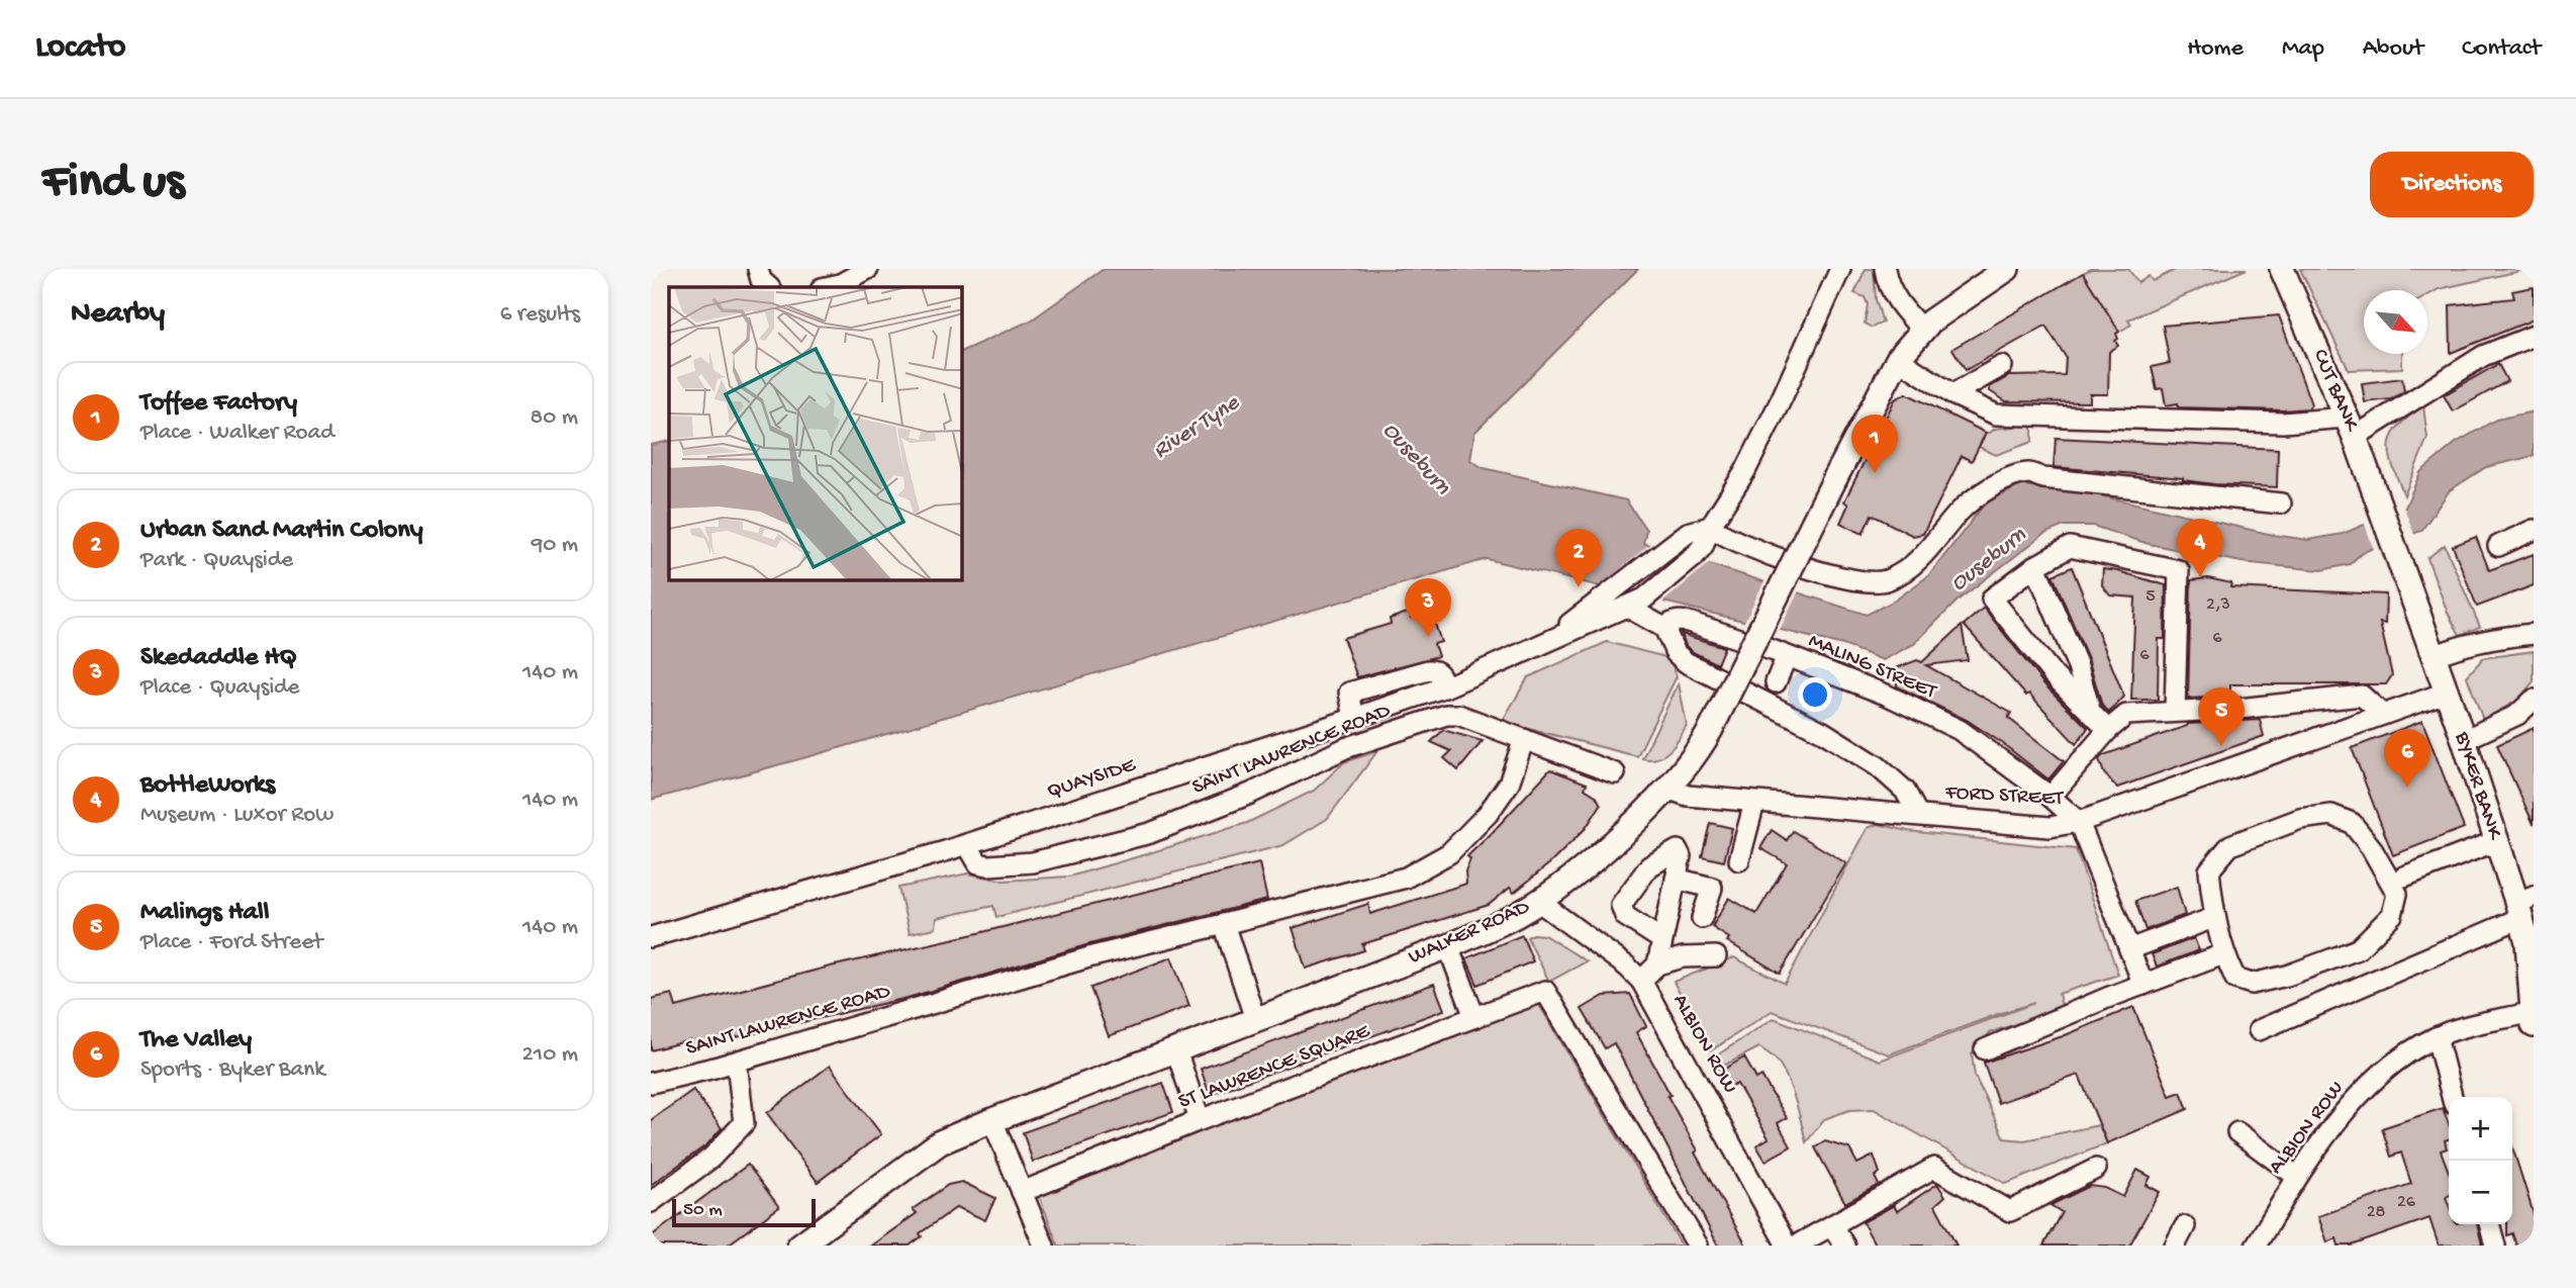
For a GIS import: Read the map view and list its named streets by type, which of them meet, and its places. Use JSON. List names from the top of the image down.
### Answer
{
  "streets": {
    "main road": ["CUT BANK", "BYKER BANK", "WALKER ROAD"],
    "street": [
      "MALING STREET",
      "SAINT LAWRENCE ROAD",
      "QUAYSIDE",
      "FORD STREET",
      "ALBION ROW",
      "ST LAWRENCE SQUARE"
    ]
  },
  "crossings": [
    ["CUT BANK", "BYKER BANK"],
    ["MALING STREET", "QUAYSIDE"],
    ["MALING STREET", "FORD STREET"],
    ["SAINT LAWRENCE ROAD", "QUAYSIDE"],
    ["BYKER BANK", "FORD STREET"],
    ["BYKER BANK", "ALBION ROW"],
    ["FORD STREET", "WALKER ROAD"],
    ["WALKER ROAD", "ALBION ROW"]
  ],
  "water": ["River Tyne", "Ouseburn"],
  "house_numbers": [
    "5",
    "2,3",
    "6",
    "6",
    "26",
    "28"
  ],
  "scale_bar": "50 m",
  "north": "bottom right",
  "page": {
    "header": "Locato",
    "nav": [
      "Home",
      "Map",
      "About",
      "Contact"
    ],
    "buttons": "Directions",
    "title": "Find us",
    "heading": ["Nearby", "6 results"],
    "list": [
      {
        "mark": "1",
        "name": "Toffee Factory",
        "note": "Place · Walker Road",
        "value": "80 m"
      },
      {
        "mark": "2",
        "name": "Urban Sand Martin Colony",
        "note": "Park · Quayside",
        "value": "90 m"
      },
      {
        "mark": "3",
        "name": "Skedaddle HQ",
        "note": "Place · Quayside",
        "value": "140 m"
      },
      {
        "mark": "4",
        "name": "BottleWorks",
        "note": "Museum · Luxor Row",
        "value": "140 m"
      },
      {
        "mark": "5",
        "name": "Malings Hall",
        "note": "Place · Ford Street",
        "value": "140 m"
      },
      {
        "mark": "6",
        "name": "The Valley",
        "note": "Sports · Byker Bank",
        "value": "210 m"
      }
    ],
    "pins": [
      "1",
      "4",
      "2",
      "3",
      "5",
      "6"
    ],
    "map_buttons": ["+", "−"],
    "scale": "50 m"
  }
}
